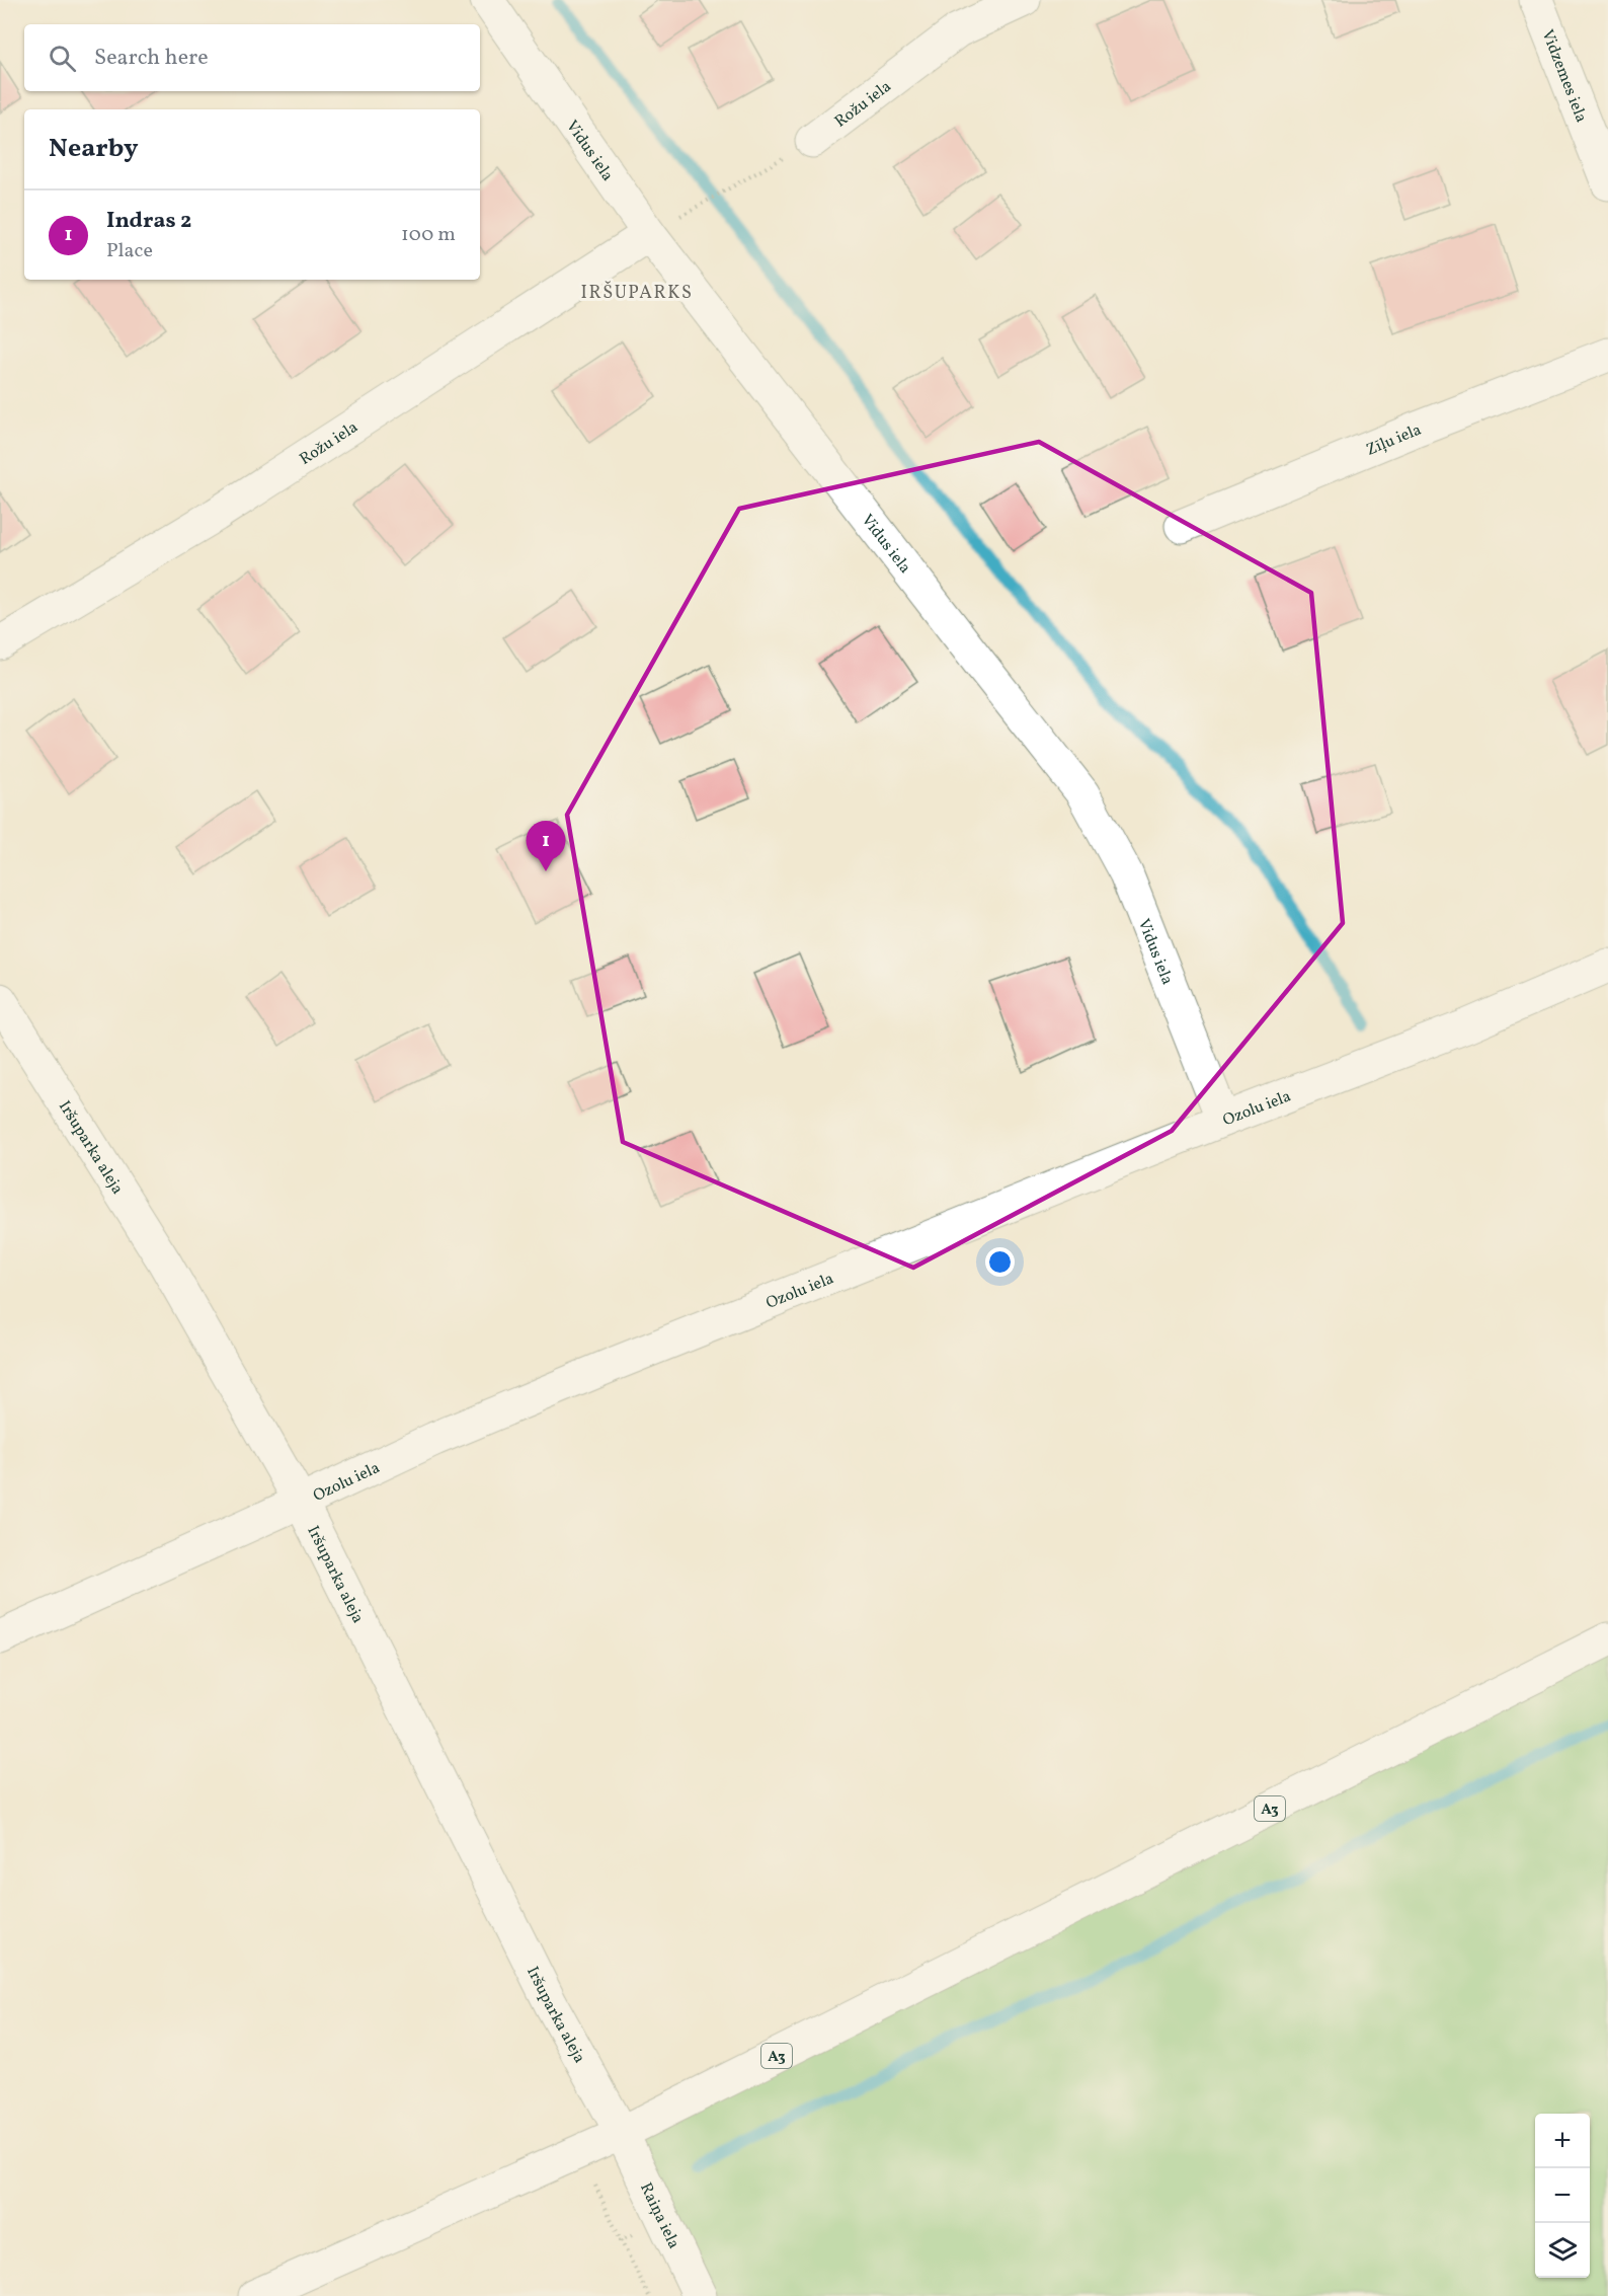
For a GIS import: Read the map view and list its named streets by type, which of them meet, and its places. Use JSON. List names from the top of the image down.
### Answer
{
  "streets": {
    "main road": [
      "Vidzemes iela",
      "Rožu iela",
      "Vidus iela",
      "Zīļu iela",
      "Ozolu iela",
      "Iršuparka aleja",
      "A3",
      "Raiņa iela"
    ]
  },
  "crossings": [
    ["Rožu iela", "Vidus iela"],
    ["Vidus iela", "Ozolu iela"],
    ["Ozolu iela", "Iršuparka aleja"],
    ["Iršuparka aleja", "A3"],
    ["Iršuparka aleja", "Raiņa iela"],
    ["A3", "Raiņa iela"]
  ],
  "districts": ["IRŠUPARKS"],
  "page": {
    "search": "Search here",
    "heading": "Nearby",
    "list": [
      {
        "mark": "1",
        "name": "Indras 2",
        "note": "Place",
        "value": "100 m"
      }
    ],
    "pins": "1",
    "map_buttons": ["+", "−"]
  }
}
